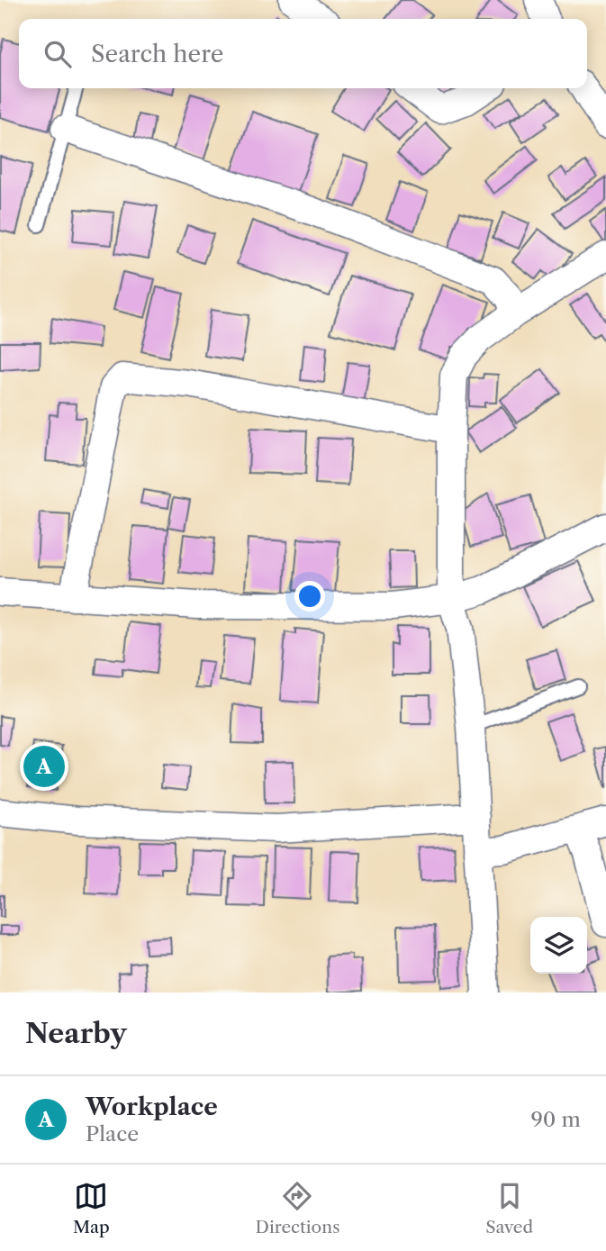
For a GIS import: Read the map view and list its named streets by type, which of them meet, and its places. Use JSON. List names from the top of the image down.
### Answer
{
  "page": {
    "search": "Search here",
    "pins": "A",
    "heading": "Nearby",
    "list": [
      {
        "mark": "A",
        "name": "Workplace",
        "note": "Place",
        "value": "90 m"
      }
    ],
    "nav": ["Map", "Directions", "Saved"]
  }
}
